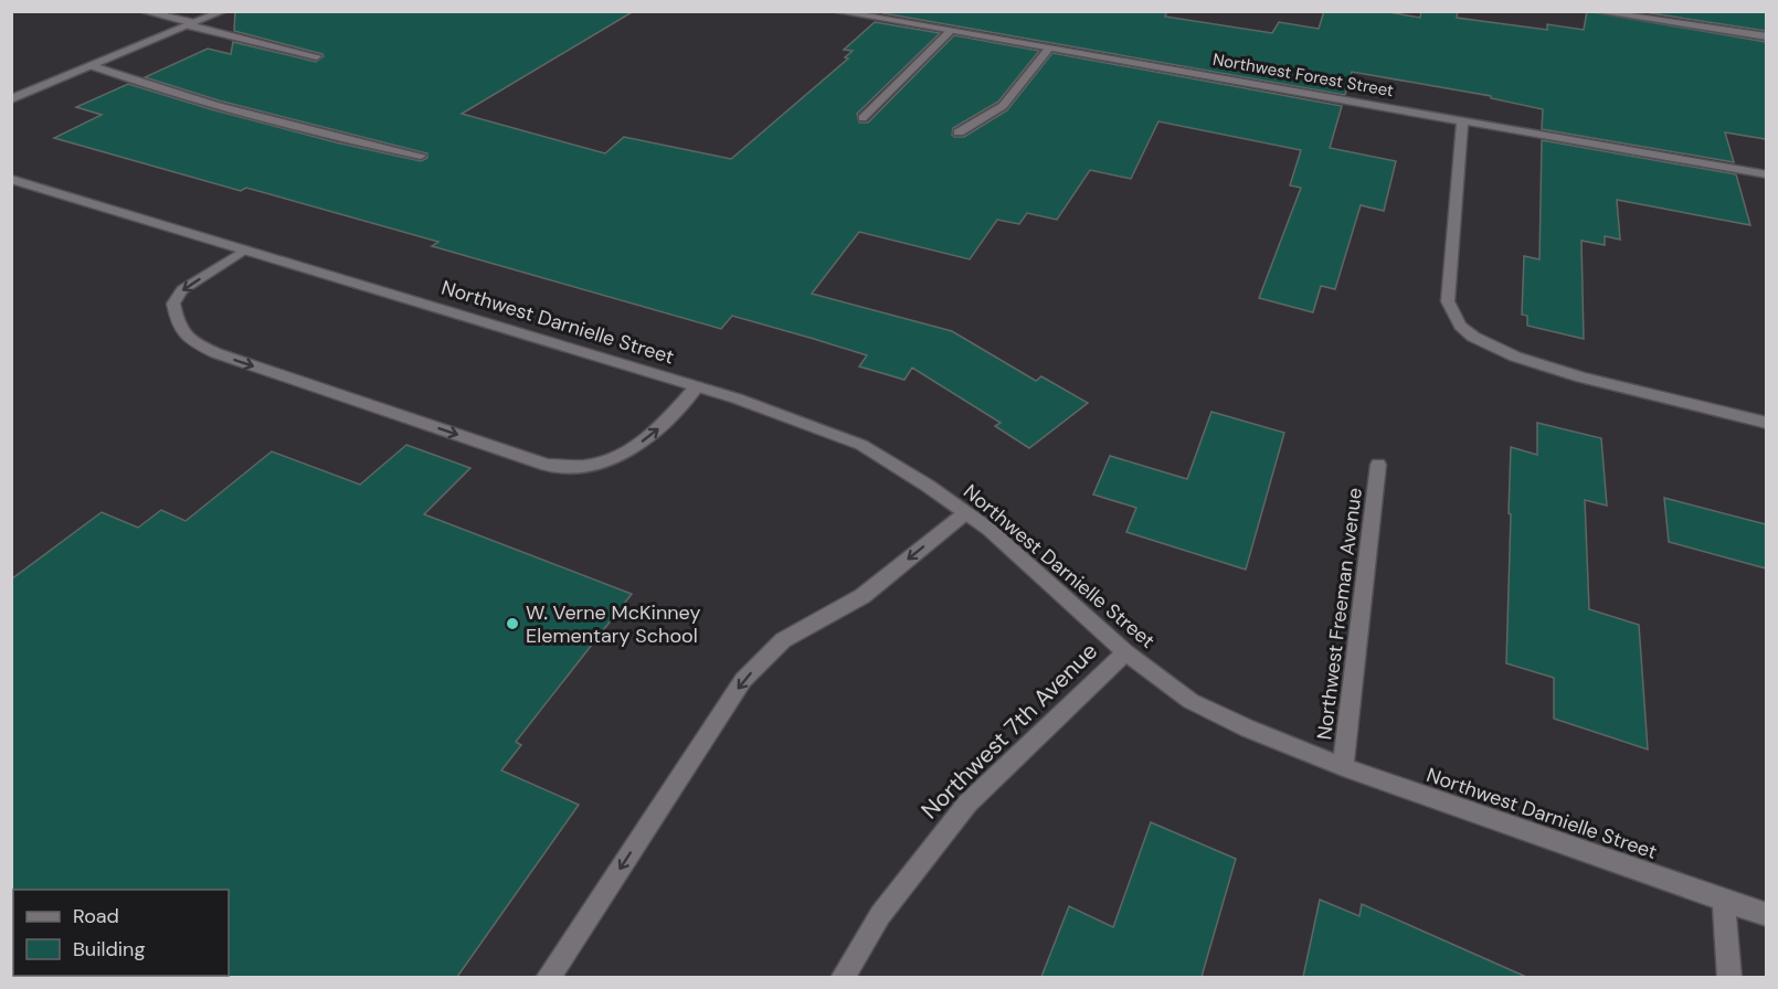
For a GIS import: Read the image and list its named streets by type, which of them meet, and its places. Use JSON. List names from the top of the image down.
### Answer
{
  "streets": {
    "street": [
      "Northwest Forest Street",
      "Northwest Darnielle Street",
      "Northwest Freeman Avenue",
      "Northwest 7th Avenue"
    ]
  },
  "crossings": [
    ["Northwest Darnielle Street", "Northwest Freeman Avenue"],
    ["Northwest Darnielle Street", "Northwest 7th Avenue"]
  ],
  "places": ["W. Verne McKinney Elementary School"],
  "legend": ["Road", "Building"]
}
